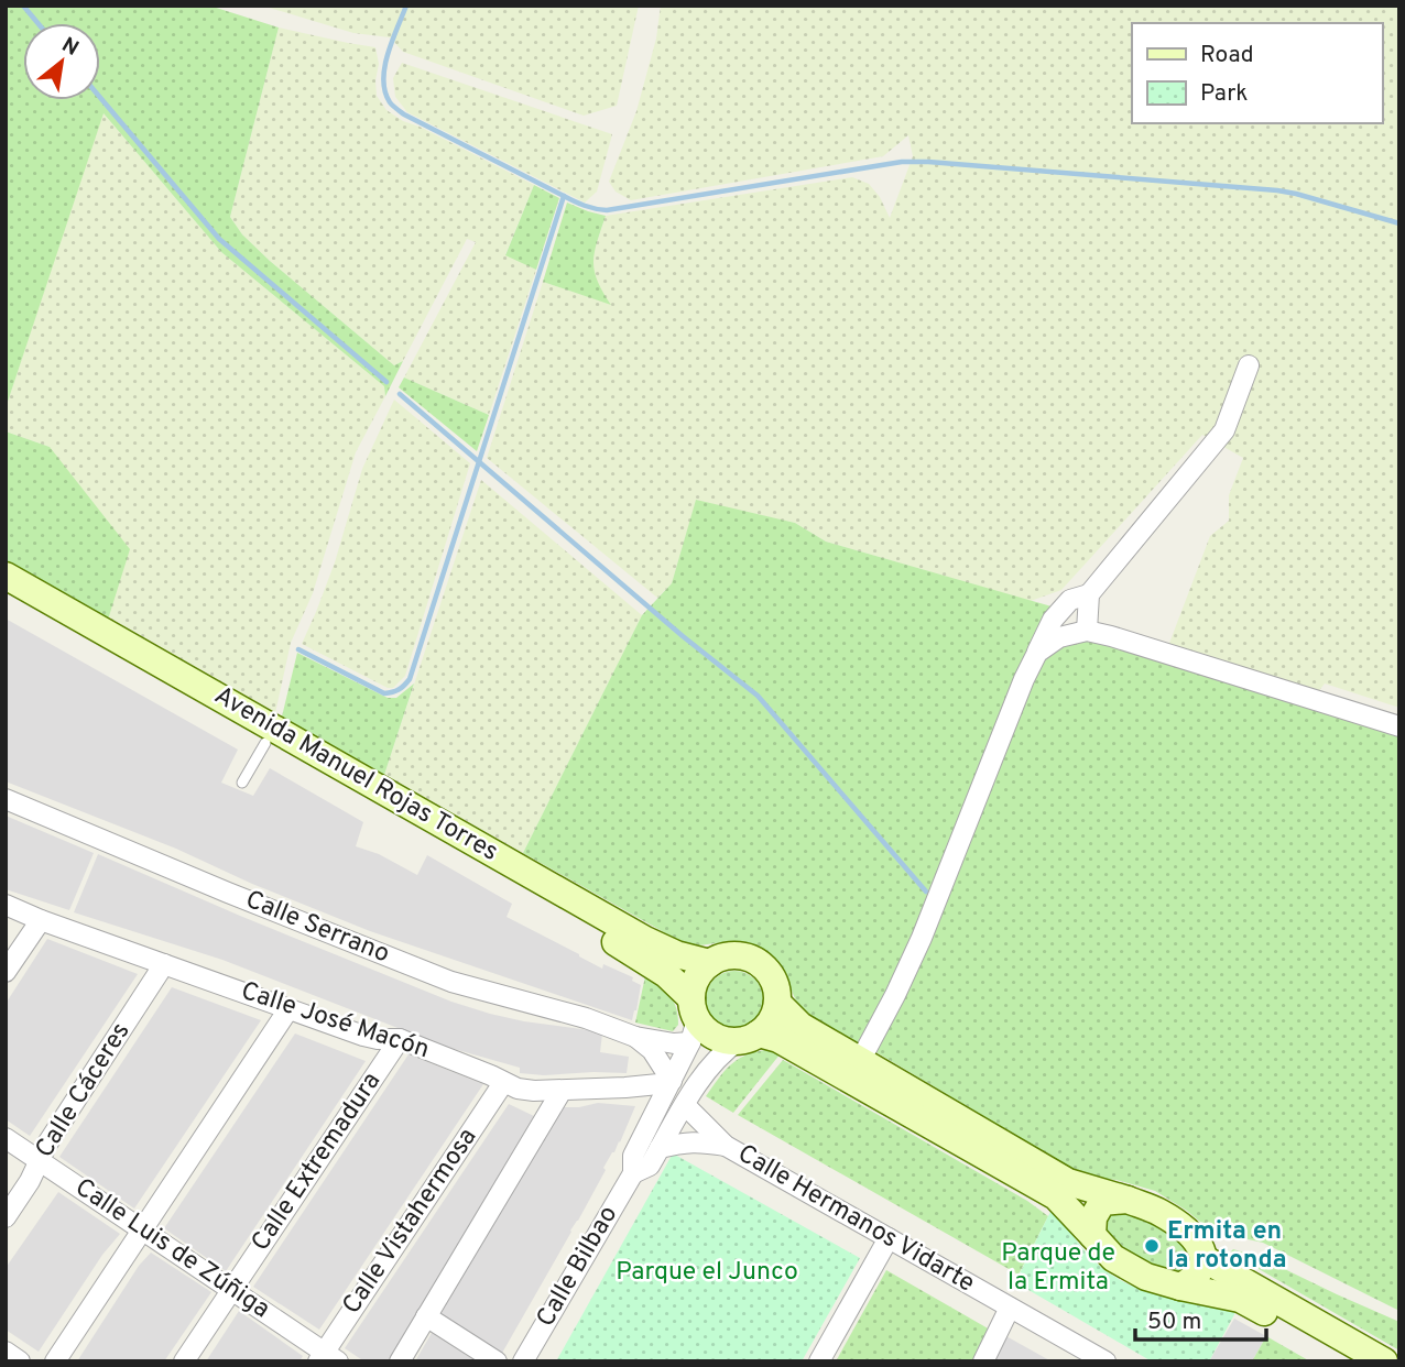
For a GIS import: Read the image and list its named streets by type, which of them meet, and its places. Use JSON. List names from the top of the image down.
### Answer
{
  "streets": {
    "main road": ["Avenida Manuel Rojas Torres"],
    "street": [
      "Calle Serrano",
      "Calle José Macón",
      "Calle Cáceres",
      "Calle Extremadura",
      "Calle Hermanos Vidarte",
      "Calle Vistahermosa",
      "Calle Luis de Zúñiga",
      "Calle Bilbao"
    ]
  },
  "crossings": [
    ["Avenida Manuel Rojas Torres", "Calle Serrano"],
    ["Avenida Manuel Rojas Torres", "Calle Bilbao"],
    ["Calle Serrano", "Calle José Macón"],
    ["Calle Serrano", "Calle Bilbao"],
    ["Calle José Macón", "Calle Cáceres"],
    ["Calle José Macón", "Calle Extremadura"],
    ["Calle José Macón", "Calle Vistahermosa"],
    ["Calle José Macón", "Calle Bilbao"],
    ["Calle Cáceres", "Calle Luis de Zúñiga"],
    ["Calle Extremadura", "Calle Luis de Zúñiga"],
    ["Calle Hermanos Vidarte", "Calle Bilbao"],
    ["Calle Vistahermosa", "Calle Luis de Zúñiga"]
  ],
  "parks": ["Parque de la Ermita", "Parque el Junco"],
  "places": ["Ermita en la rotonda"],
  "legend": ["Road", "Park"],
  "scale_bar": "50 m",
  "north": "top right"
}
